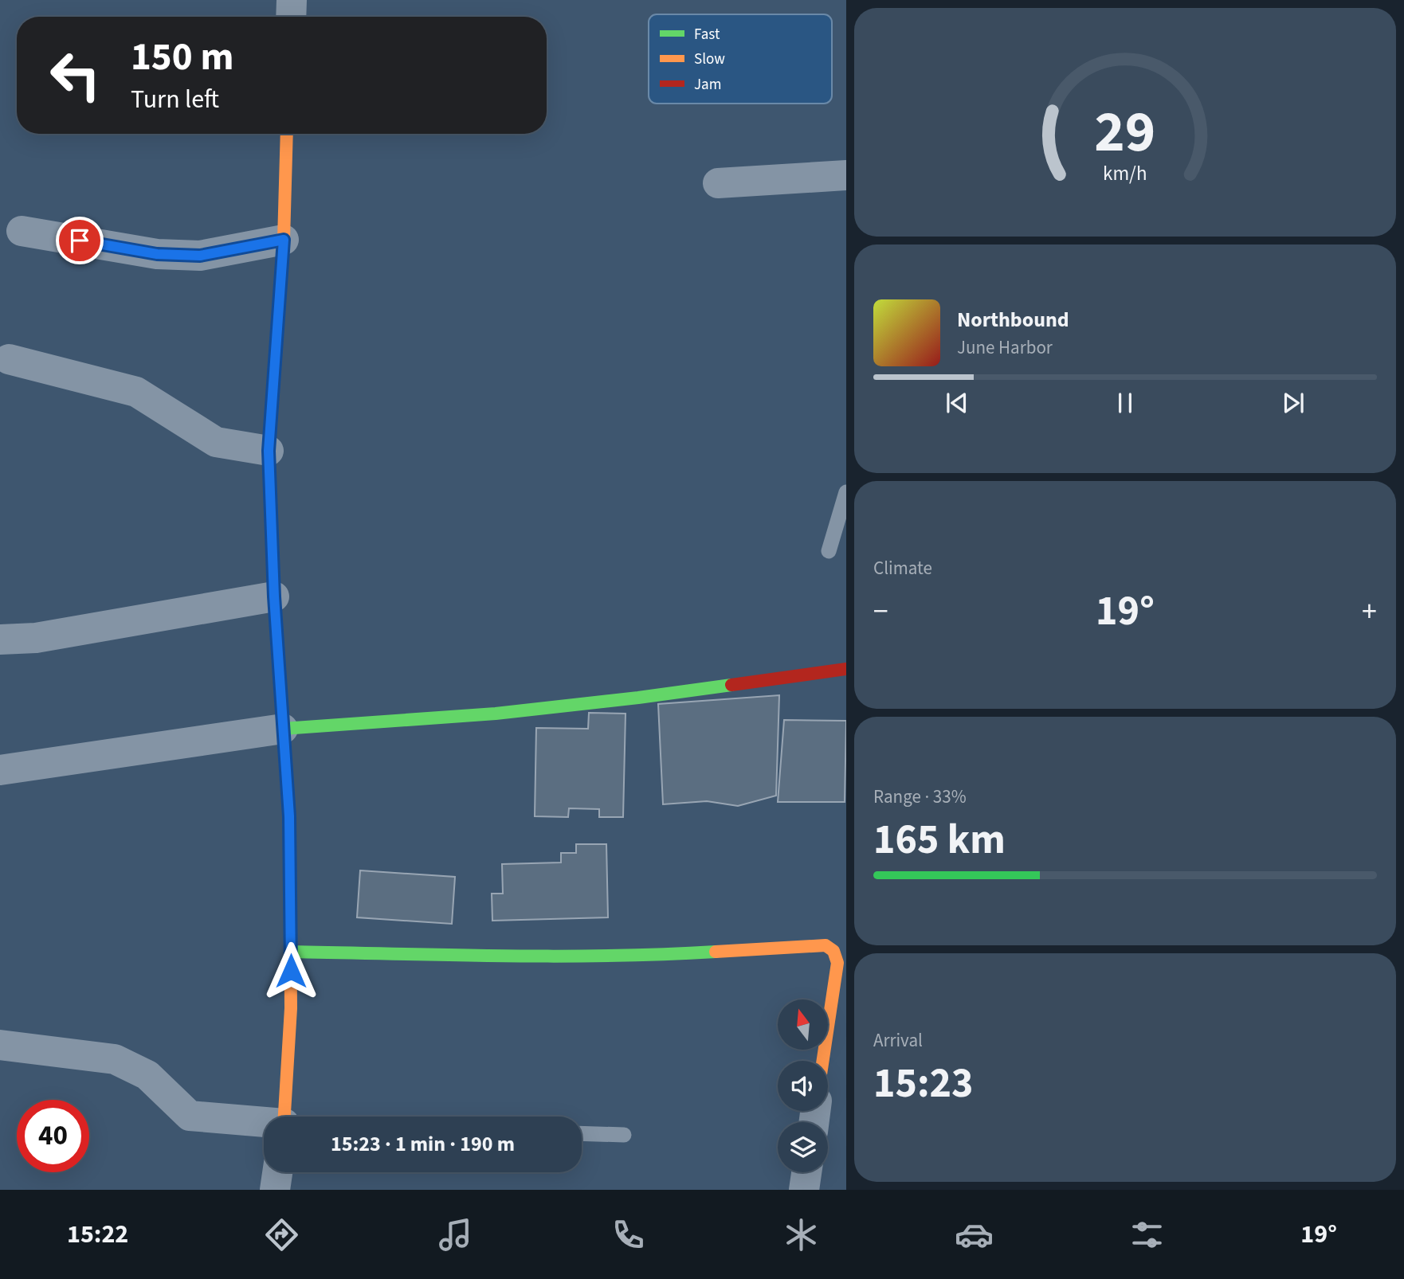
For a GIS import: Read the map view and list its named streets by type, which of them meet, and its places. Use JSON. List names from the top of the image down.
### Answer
{
  "legend": ["Fast", "Slow", "Jam"],
  "north": "top",
  "page": {
    "turn": ["150 m", "Turn left"],
    "song": ["Northbound", "June Harbor"],
    "tile": [
      "Climate",
      ["Range · 33%", "165 km"],
      ["Arrival", "15:23"]
    ],
    "heat": ["−", "19°", "+"],
    "limit": "40",
    "trip": "15:23 · 1 min · 190 m",
    "tabs": ["15:22", "19°"],
    "gauge": ["29", "km/h"]
  }
}
